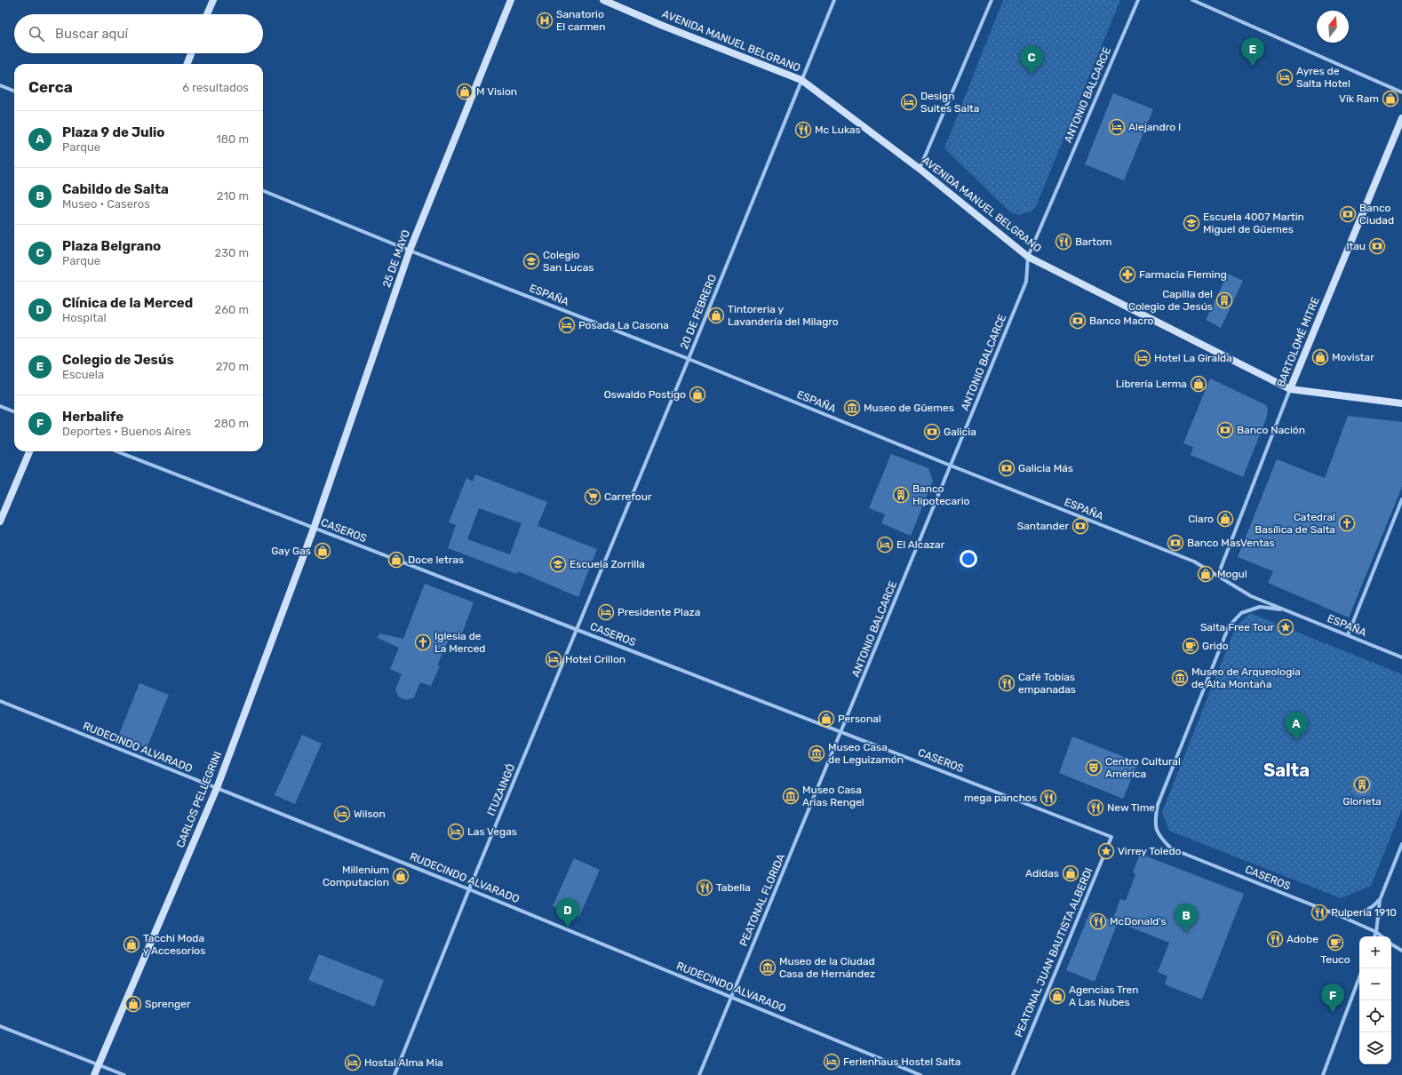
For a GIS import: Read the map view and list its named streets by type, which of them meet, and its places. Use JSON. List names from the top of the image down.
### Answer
{
  "streets": {
    "main road": [
      "AVENIDA MANUEL BELGRANO",
      "25 DE MAYO",
      "BARTOLOMÉ MITRE",
      "CARLOS PELLEGRINI"
    ],
    "street": [
      "ANTONIO BALCARCE",
      "ESPAÑA",
      "20 DE FEBRERO",
      "CASEROS",
      "RUDECINDO ALVARADO",
      "ITUZAINGÓ",
      "PEATONAL FLORIDA",
      "PEATONAL JUAN BAUTISTA ALBERDI"
    ]
  },
  "crossings": [
    ["AVENIDA MANUEL BELGRANO", "ANTONIO BALCARCE"],
    ["AVENIDA MANUEL BELGRANO", "20 DE FEBRERO"],
    ["AVENIDA MANUEL BELGRANO", "BARTOLOMÉ MITRE"],
    ["ANTONIO BALCARCE", "ESPAÑA"],
    ["ANTONIO BALCARCE", "CASEROS"],
    ["ANTONIO BALCARCE", "PEATONAL FLORIDA"],
    ["25 DE MAYO", "ESPAÑA"],
    ["25 DE MAYO", "CASEROS"],
    ["25 DE MAYO", "CARLOS PELLEGRINI"],
    ["ESPAÑA", "20 DE FEBRERO"],
    ["ESPAÑA", "BARTOLOMÉ MITRE"],
    ["ESPAÑA", "CASEROS"],
    ["20 DE FEBRERO", "CASEROS"],
    ["20 DE FEBRERO", "ITUZAINGÓ"],
    ["CASEROS", "ITUZAINGÓ"],
    ["CASEROS", "CARLOS PELLEGRINI"],
    ["CASEROS", "PEATONAL FLORIDA"],
    ["CASEROS", "PEATONAL JUAN BAUTISTA ALBERDI"],
    ["RUDECINDO ALVARADO", "ITUZAINGÓ"],
    ["RUDECINDO ALVARADO", "CARLOS PELLEGRINI"],
    ["RUDECINDO ALVARADO", "PEATONAL FLORIDA"]
  ],
  "districts": ["Salta"],
  "places": {
    "hospital": ["Sanatorio El carmen"],
    "hotel": [
      "Ayres de Salta Hotel",
      "Design Suites Salta",
      "Alejandro I",
      "Posada La Casona",
      "Hotel La Giralda",
      "El Alcazar",
      "Presidente Plaza",
      "Hotel Crillon",
      "Wilson",
      "Las Vegas",
      "Ferienhaus Hostel Salta",
      "Hostal Alma Mia"
    ],
    "shop": [
      "M Vision",
      "Vik Ram",
      "Tintoreria y Lavandería del Milagro",
      "Movistar",
      "Librería Lerma",
      "Oswaldo Postigo",
      "Claro",
      "Gay Gas",
      "Doce letras",
      "Mogul",
      "Personal",
      "Adidas",
      "Millenium Computacion",
      "Tacchi Moda y Accesorios",
      "Agencias Tren A Las Nubes",
      "Sprenger"
    ],
    "restaurant": [
      "Mc Lukas",
      "Bartom",
      "Café Tobías empanadas",
      "mega panchos",
      "New Time",
      "Tabella",
      "Pulperia 1910",
      "McDonald's",
      "Adobe"
    ],
    "bank": [
      "Banco Ciudad",
      "Itau",
      "Banco Macro",
      "Banco Nación",
      "Galicia",
      "Galicia Más",
      "Santander",
      "Banco MasVentas"
    ],
    "school or university": ["Escuela 4007 Martin Miguel de Güemes", "Colegio San Lucas", "Escuela Zorrilla"],
    "pharmacy": ["Farmacia Fleming"],
    "building": ["Capilla del Colegio de Jesús", "Banco Hipotecario", "Glorieta"],
    "museum": [
      "Museo de Güemes",
      "Museo de Arqueología de Alta Montaña",
      "Museo Casa de Leguizamón",
      "Museo Casa Arias Rengel",
      "Museo de la Ciudad Casa de Hernández"
    ],
    "supermarket": ["Carrefour"],
    "church": ["Catedral Basílica de Salta", "Iglesia de La Merced"],
    "place": ["Salta Free Tour", "Virrey Toledo"],
    "cafe": ["Grido", "Teuco"],
    "theatre": ["Centro Cultural América"]
  },
  "north": "top",
  "page": {
    "search": "Buscar aquí",
    "pins": [
      "E",
      "C",
      "A",
      "D",
      "B",
      "F"
    ],
    "heading": ["Cerca", "6 resultados"],
    "list": [
      {
        "mark": "A",
        "name": "Plaza 9 de Julio",
        "note": "Parque",
        "value": "180 m"
      },
      {
        "mark": "B",
        "name": "Cabildo de Salta",
        "note": "Museo · Caseros",
        "value": "210 m"
      },
      {
        "mark": "C",
        "name": "Plaza Belgrano",
        "note": "Parque",
        "value": "230 m"
      },
      {
        "mark": "D",
        "name": "Clínica de la Merced",
        "note": "Hospital",
        "value": "260 m"
      },
      {
        "mark": "E",
        "name": "Colegio de Jesús",
        "note": "Escuela",
        "value": "270 m"
      },
      {
        "mark": "F",
        "name": "Herbalife",
        "note": "Deportes · Buenos Aires",
        "value": "280 m"
      }
    ],
    "map_buttons": ["+", "−"]
  }
}
